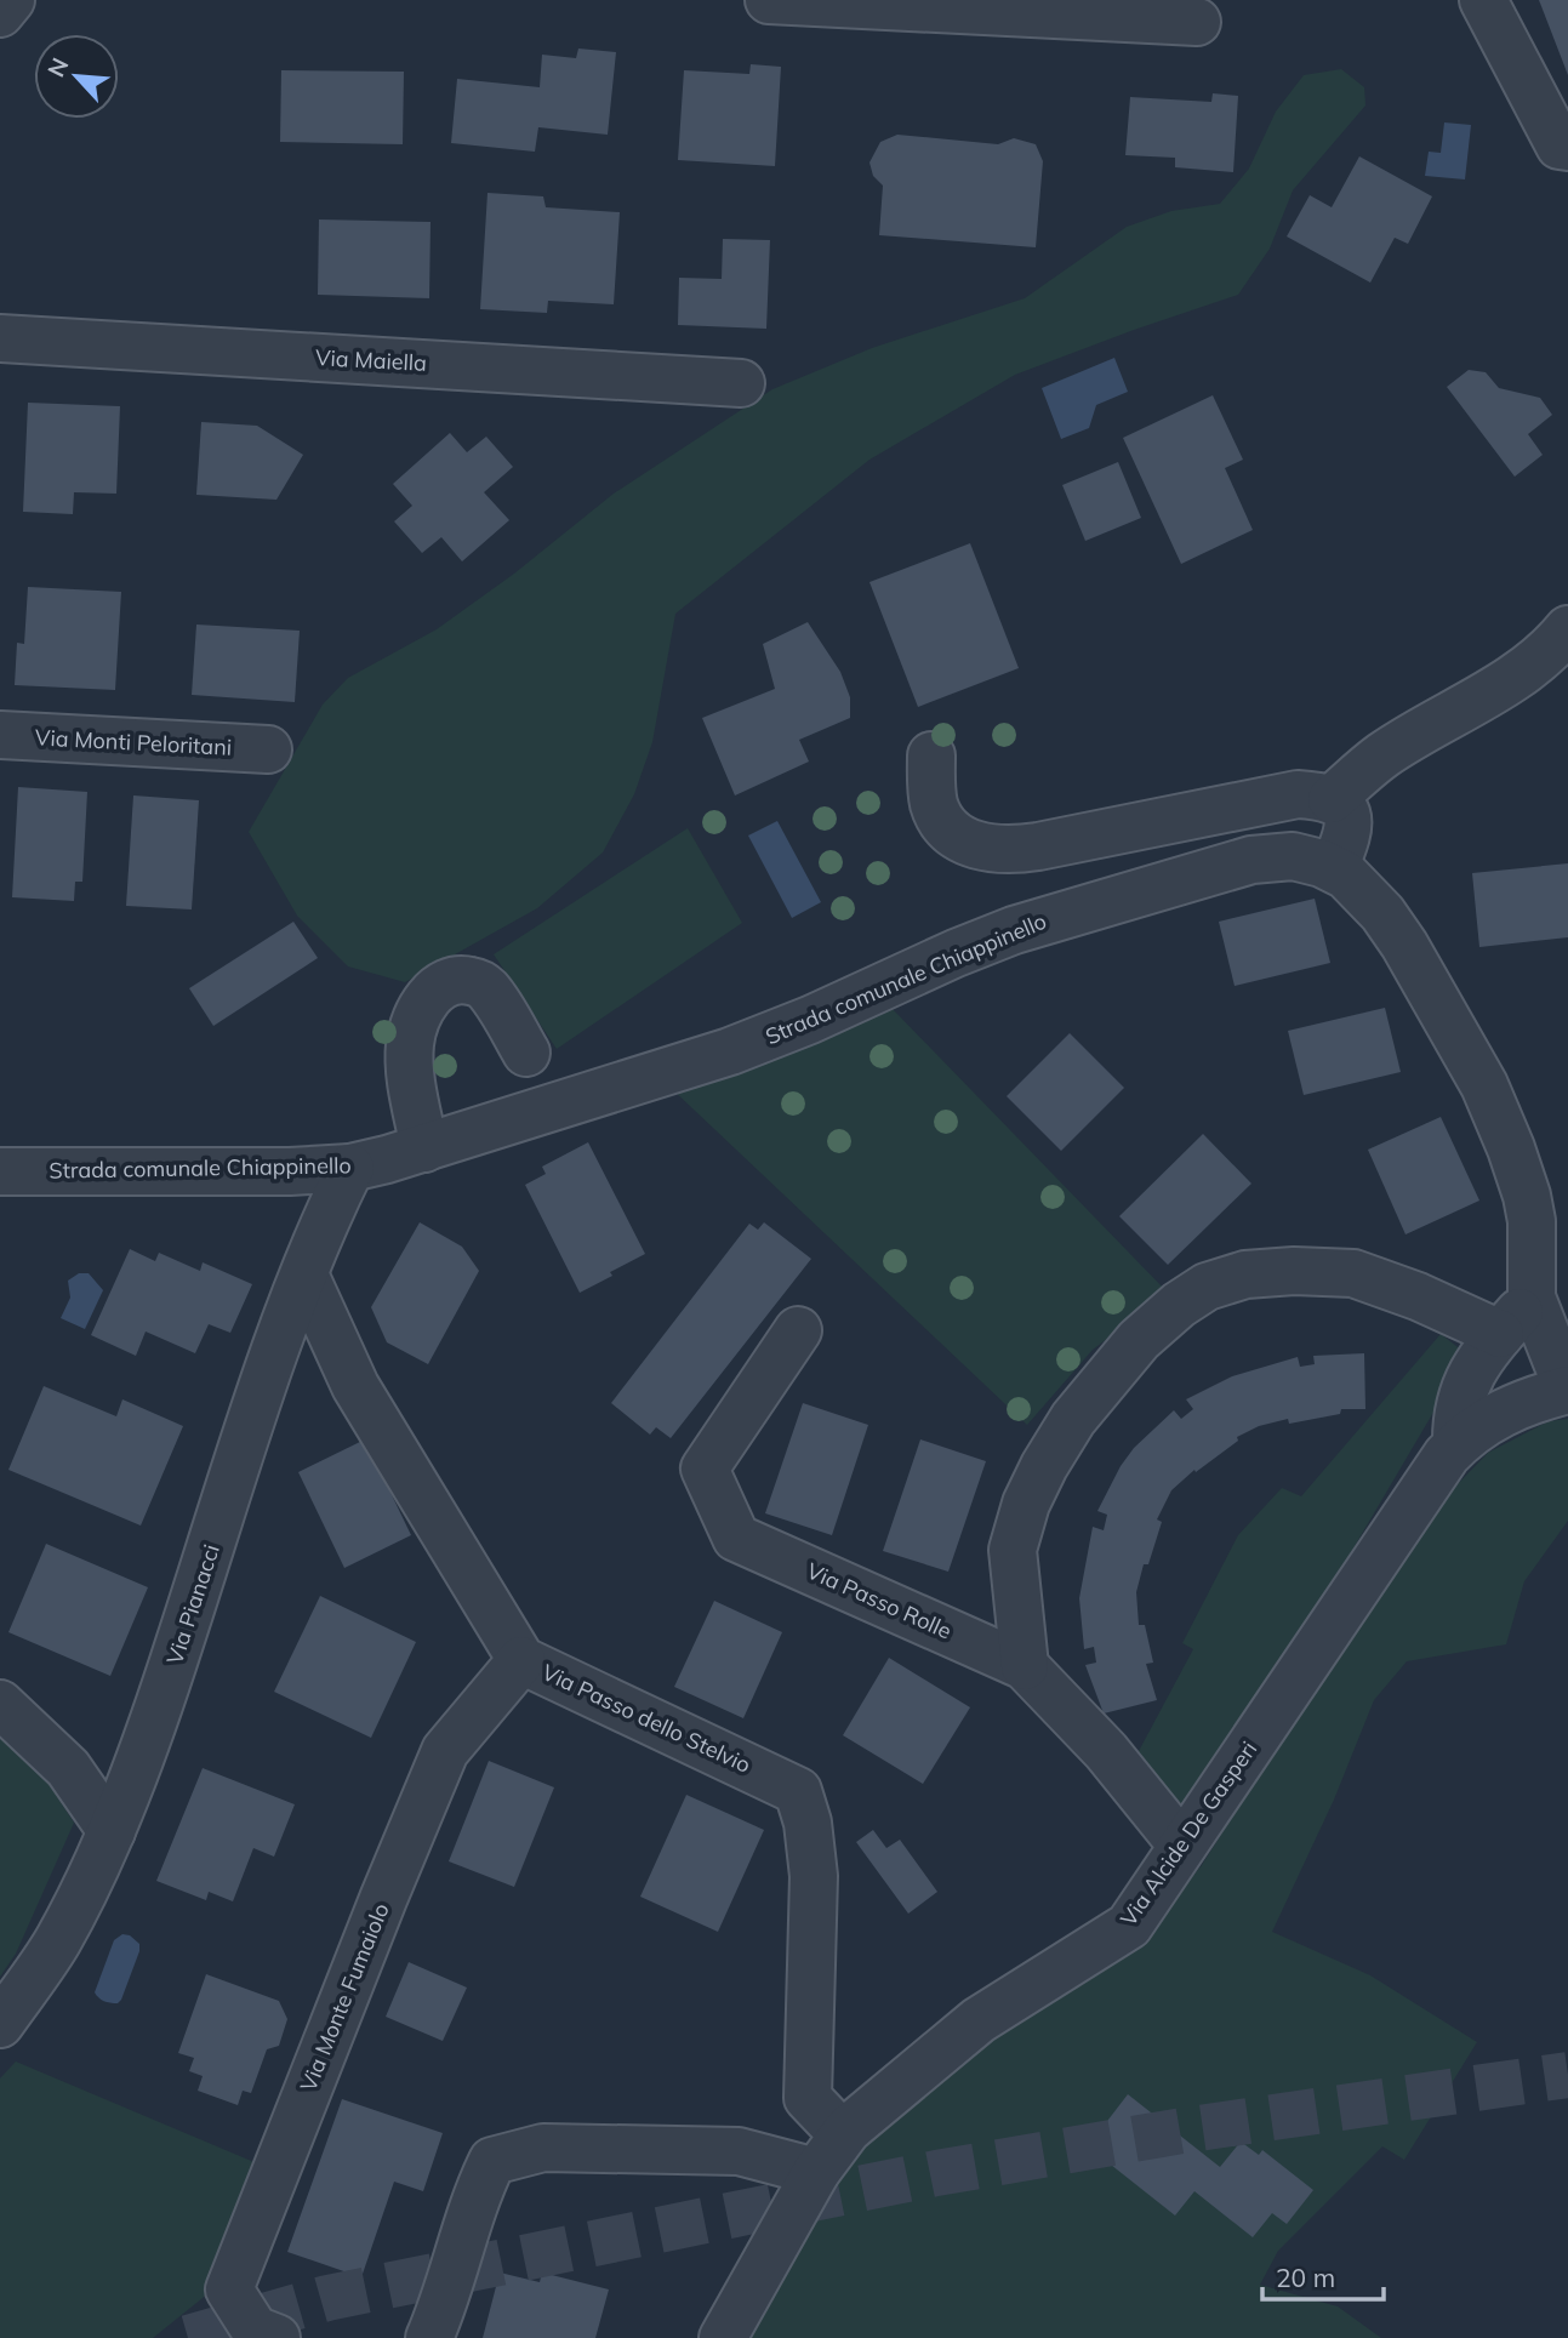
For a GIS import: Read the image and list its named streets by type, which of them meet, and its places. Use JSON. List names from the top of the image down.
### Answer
{
  "streets": {
    "street": [
      "Via Maiella",
      "Via Monti Peloritani",
      "Strada comunale Chiappinello",
      "Via Passo Rolle",
      "Via Pianacci",
      "Via Passo dello Stelvio",
      "Via Alcide De Gasperi",
      "Via Monte Fumaiolo"
    ]
  },
  "crossings": [
    ["Strada comunale Chiappinello", "Via Pianacci"],
    ["Strada comunale Chiappinello", "Via Alcide De Gasperi"],
    ["Via Passo Rolle", "Via Alcide De Gasperi"],
    ["Via Pianacci", "Via Passo dello Stelvio"],
    ["Via Passo dello Stelvio", "Via Alcide De Gasperi"],
    ["Via Passo dello Stelvio", "Via Monte Fumaiolo"]
  ],
  "scale_bar": "20 m",
  "north": "top left"
}
